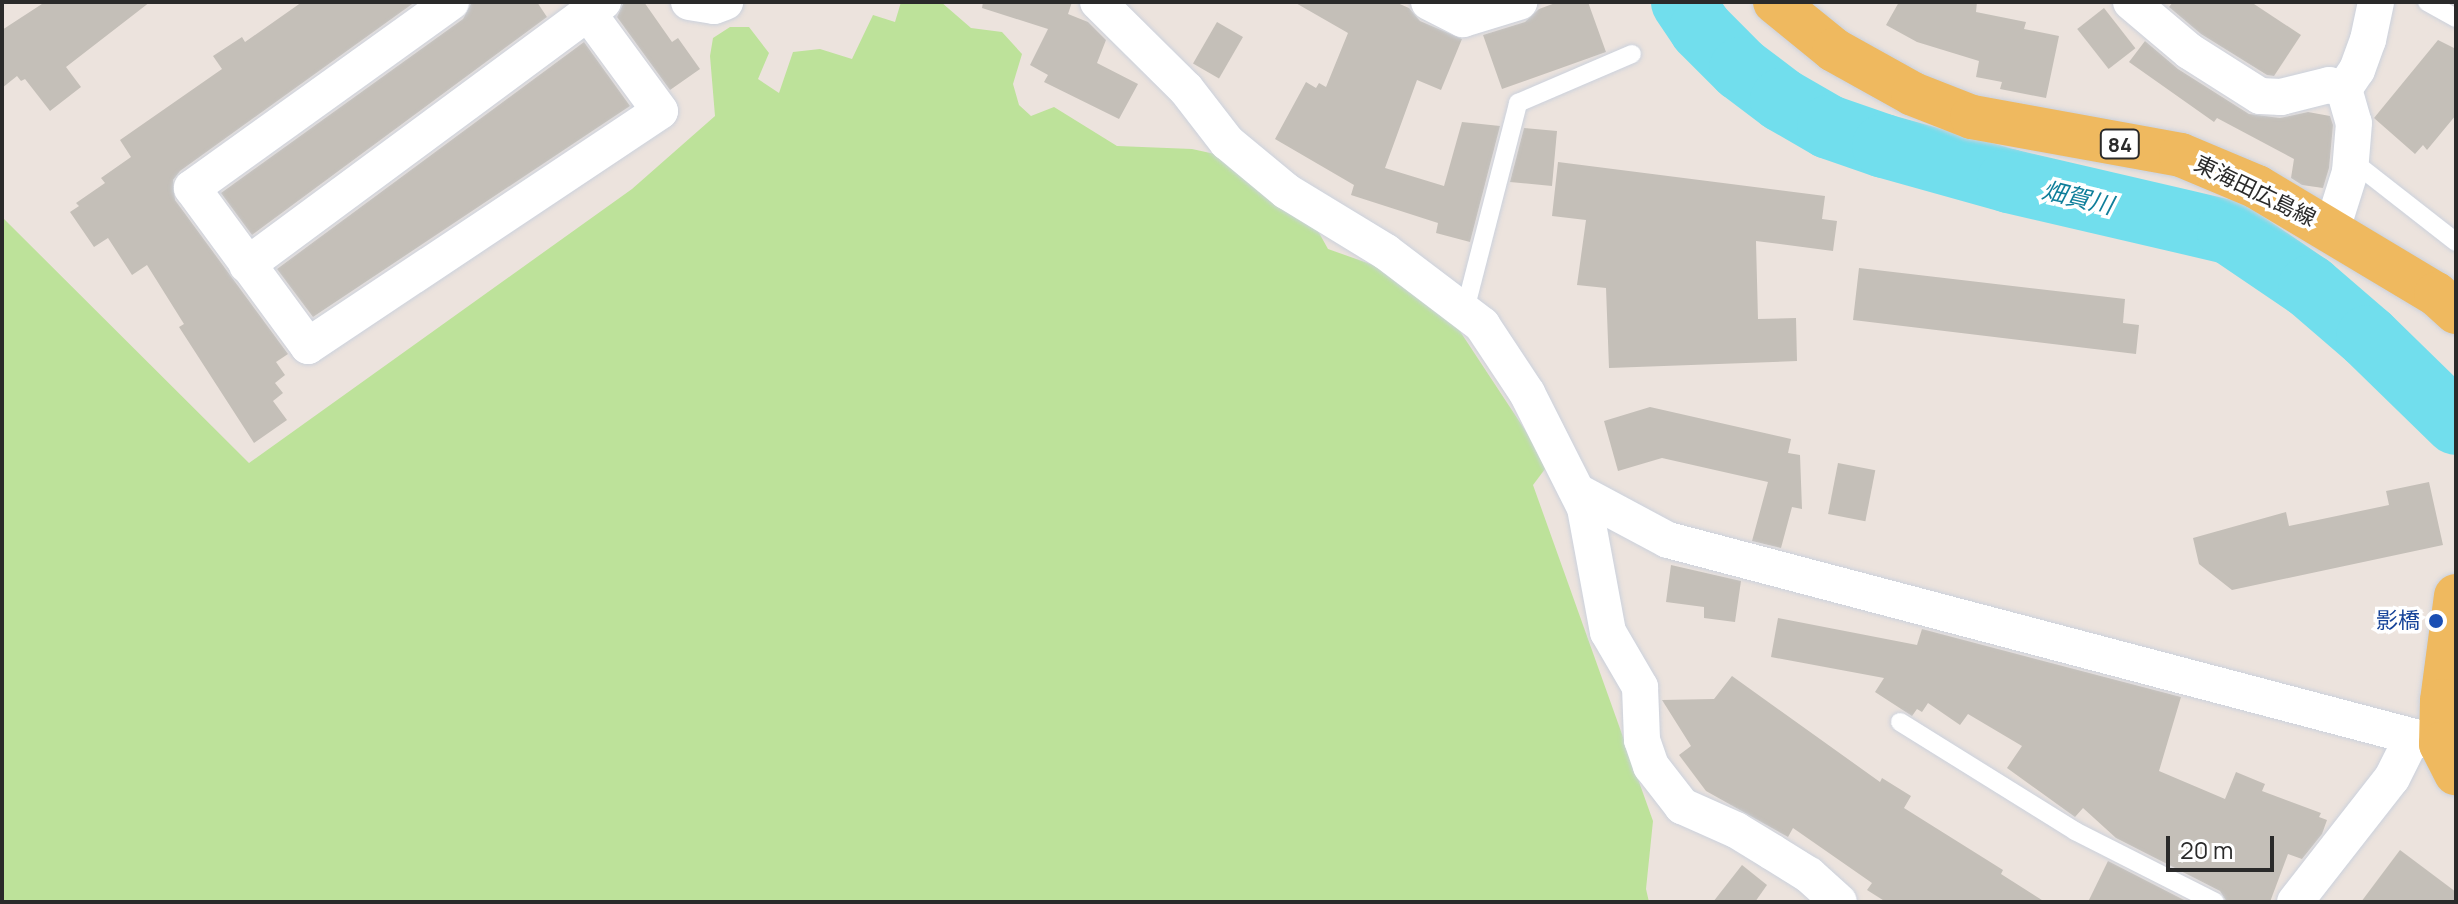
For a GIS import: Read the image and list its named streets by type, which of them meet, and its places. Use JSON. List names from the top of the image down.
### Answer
{
  "streets": {
    "main road": ["84", "東海田広島線"]
  },
  "water": ["畑賀川"],
  "places": ["影橋"],
  "scale_bar": "20 m"
}
